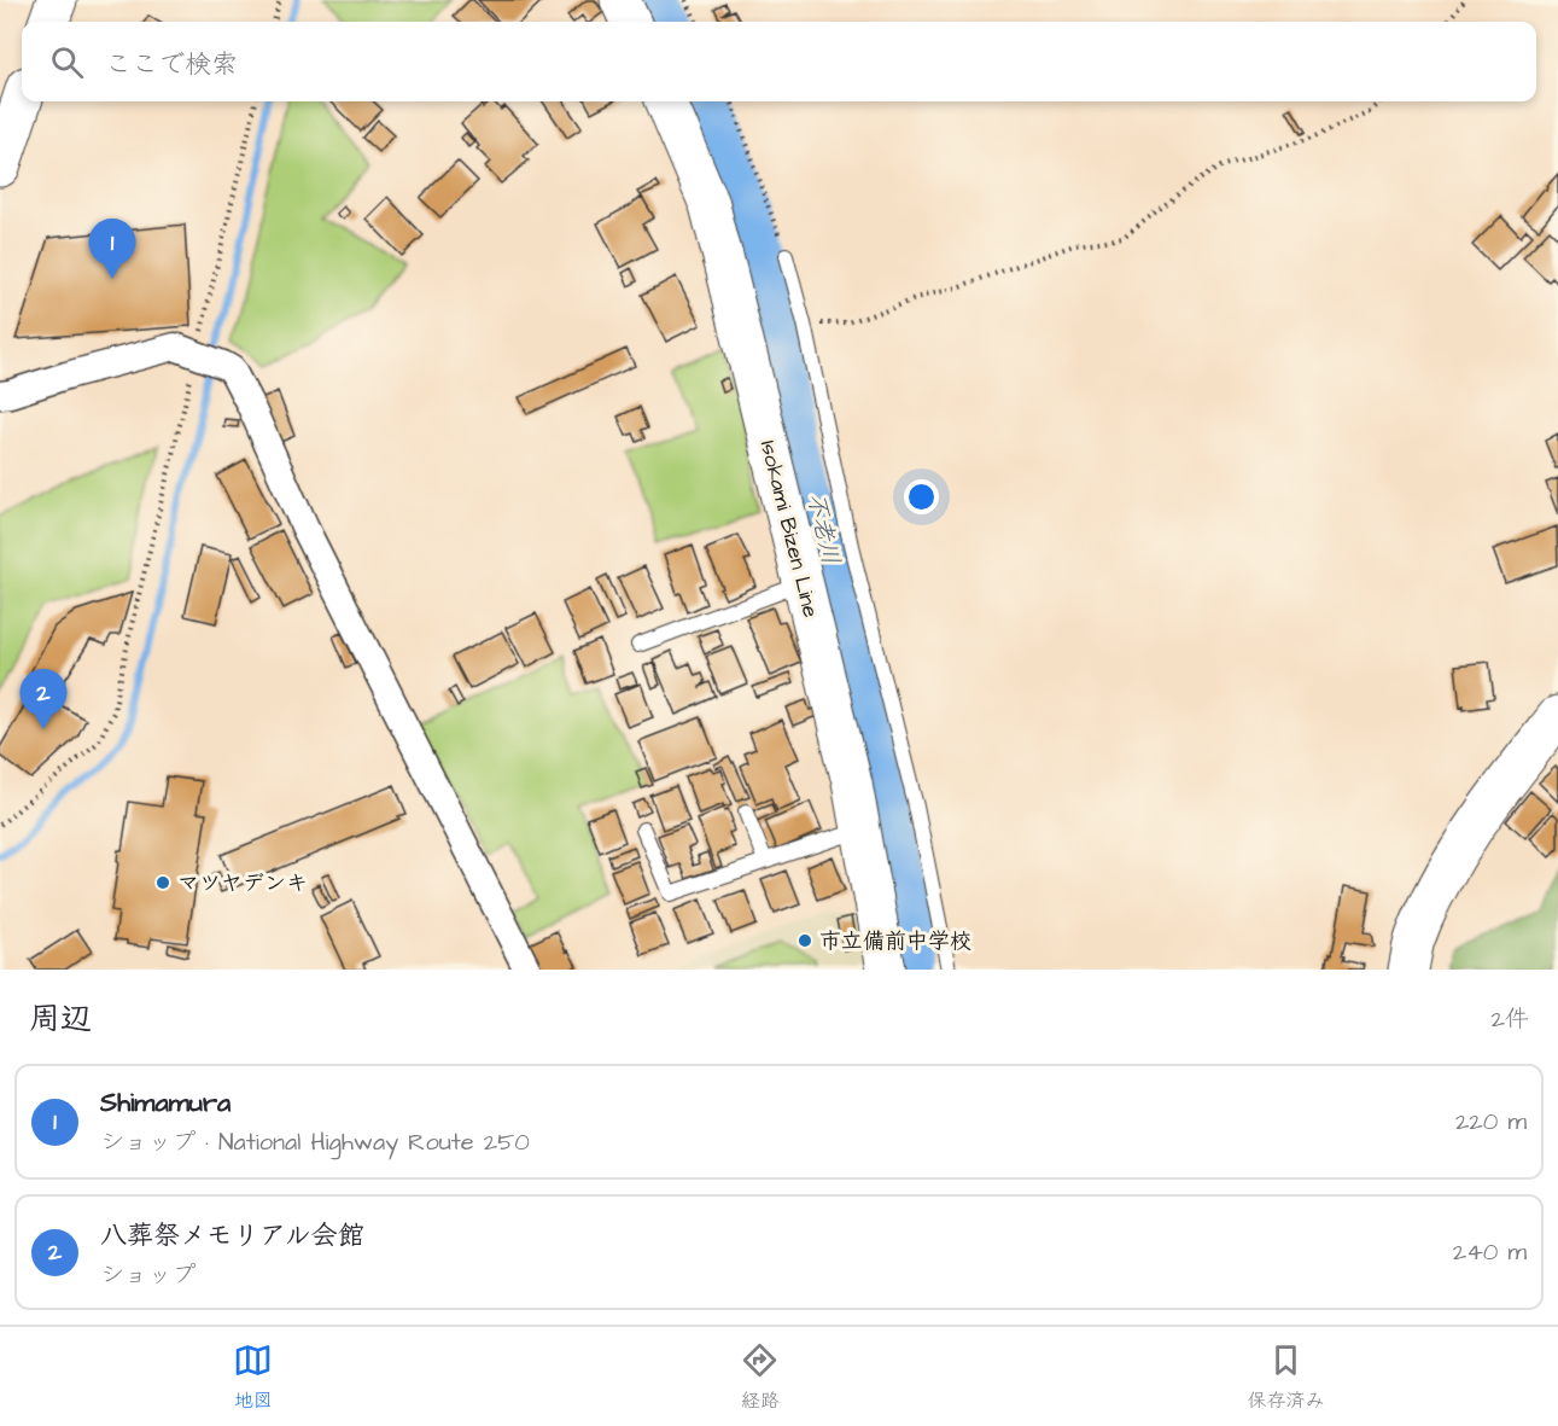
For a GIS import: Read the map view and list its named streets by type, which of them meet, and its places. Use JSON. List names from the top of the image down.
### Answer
{
  "streets": {
    "main road": ["Isokami Bizen Line"]
  },
  "water": ["不老川"],
  "places": ["マツヤデンキ", "市立備前中学校"],
  "page": {
    "search": "ここで検索",
    "pins": ["1", "2"],
    "heading": ["周辺", "2件"],
    "list": [
      {
        "mark": "1",
        "name": "Shimamura",
        "note": "ショップ · National Highway Route 250",
        "value": "220 m"
      },
      {
        "mark": "2",
        "name": "八葬祭メモリアル会館",
        "note": "ショップ",
        "value": "240 m"
      }
    ],
    "nav": ["地図", "経路", "保存済み"]
  }
}
